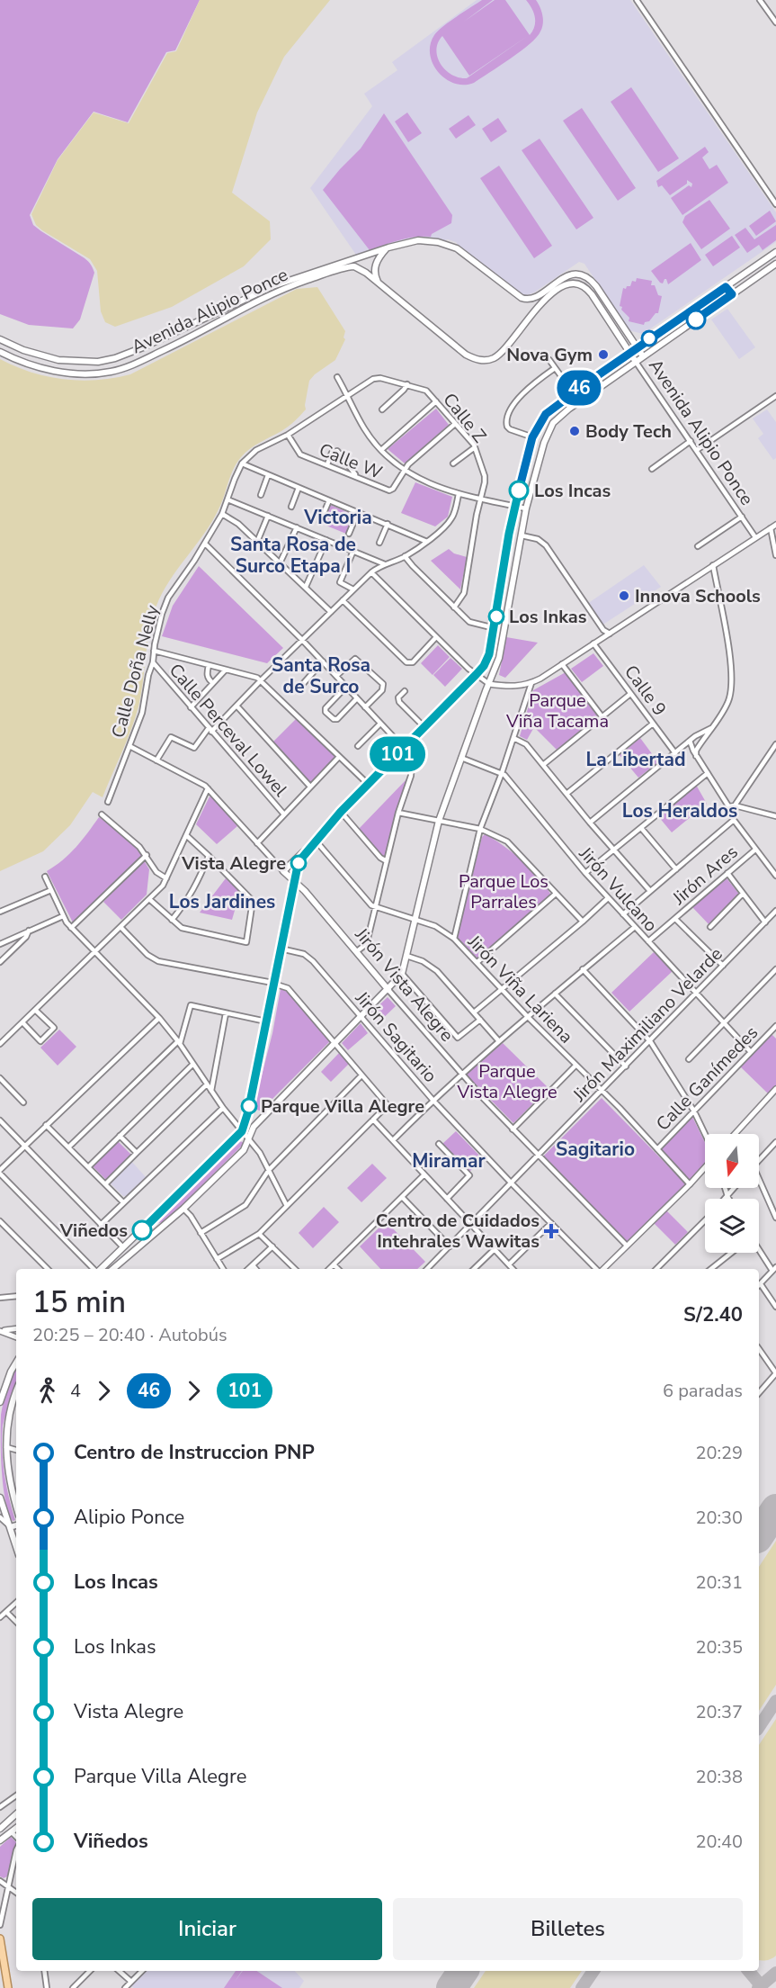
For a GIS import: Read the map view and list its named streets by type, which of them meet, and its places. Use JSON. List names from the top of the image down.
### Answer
{
  "streets": {
    "main road": ["Avenida Alipio Ponce", "Jirón Vista Alegre"],
    "street": [
      "Calle Z",
      "Calle W",
      "Calle Doña Nelly",
      "Calle 9",
      "Calle Perceval Lowel",
      "Jirón Ares",
      "Jirón Vulcano",
      "Jirón Viña Lariena",
      "Jirón Maximiliano Velarde",
      "Jirón Sagitario",
      "Calle Ganímedes"
    ]
  },
  "crossings": [
    ["Calle Z", "Calle Doña Nelly"],
    ["Calle W", "Calle Doña Nelly"],
    ["Calle Doña Nelly", "Calle Perceval Lowel"],
    ["Jirón Ares", "Jirón Vulcano"],
    ["Jirón Vulcano", "Jirón Maximiliano Velarde"],
    ["Jirón Vulcano", "Calle Ganímedes"],
    ["Jirón Vista Alegre", "Jirón Maximiliano Velarde"],
    ["Jirón Viña Lariena", "Jirón Maximiliano Velarde"],
    ["Jirón Viña Lariena", "Calle Ganímedes"],
    ["Jirón Maximiliano Velarde", "Jirón Sagitario"]
  ],
  "districts": [
    "Victoria",
    "Santa Rosa de Surco Etapa I",
    "Santa Rosa de Surco",
    "La Libertad",
    "Los Heraldos",
    "Los Jardines",
    "Sagitario",
    "Miramar"
  ],
  "parks": ["Parque Viña Tacama", "Parque Los Parrales", "Parque Vista Alegre"],
  "places": {
    "other": [
      "Nova Gym",
      "Body Tech",
      "Los Incas",
      "Innova Schools",
      "Los Inkas",
      "Vista Alegre",
      "Parque Villa Alegre",
      "Viñedos"
    ],
    "health": ["Centro de Cuidados Intehrales Wawitas"]
  },
  "lines": ["bus line 46", "bus line 101"],
  "north": "bottom",
  "page": {
    "on_map": ["46", "101"],
    "heading": ["15 min", "20:25 – 20:40 · Autobús", "S/2.40"],
    "legs": [
      "4",
      "46",
      "101",
      "6 paradas"
    ],
    "list": [
      {
        "name": "Centro de Instruccion PNP",
        "value": "20:29"
      },
      {
        "name": "Alipio Ponce",
        "value": "20:30"
      },
      {
        "name": "Los Incas",
        "value": "20:31"
      },
      {
        "name": "Los Inkas",
        "value": "20:35"
      },
      {
        "name": "Vista Alegre",
        "value": "20:37"
      },
      {
        "name": "Parque Villa Alegre",
        "value": "20:38"
      },
      {
        "name": "Viñedos",
        "value": "20:40"
      }
    ],
    "buttons": ["Iniciar", "Billetes"]
  }
}
